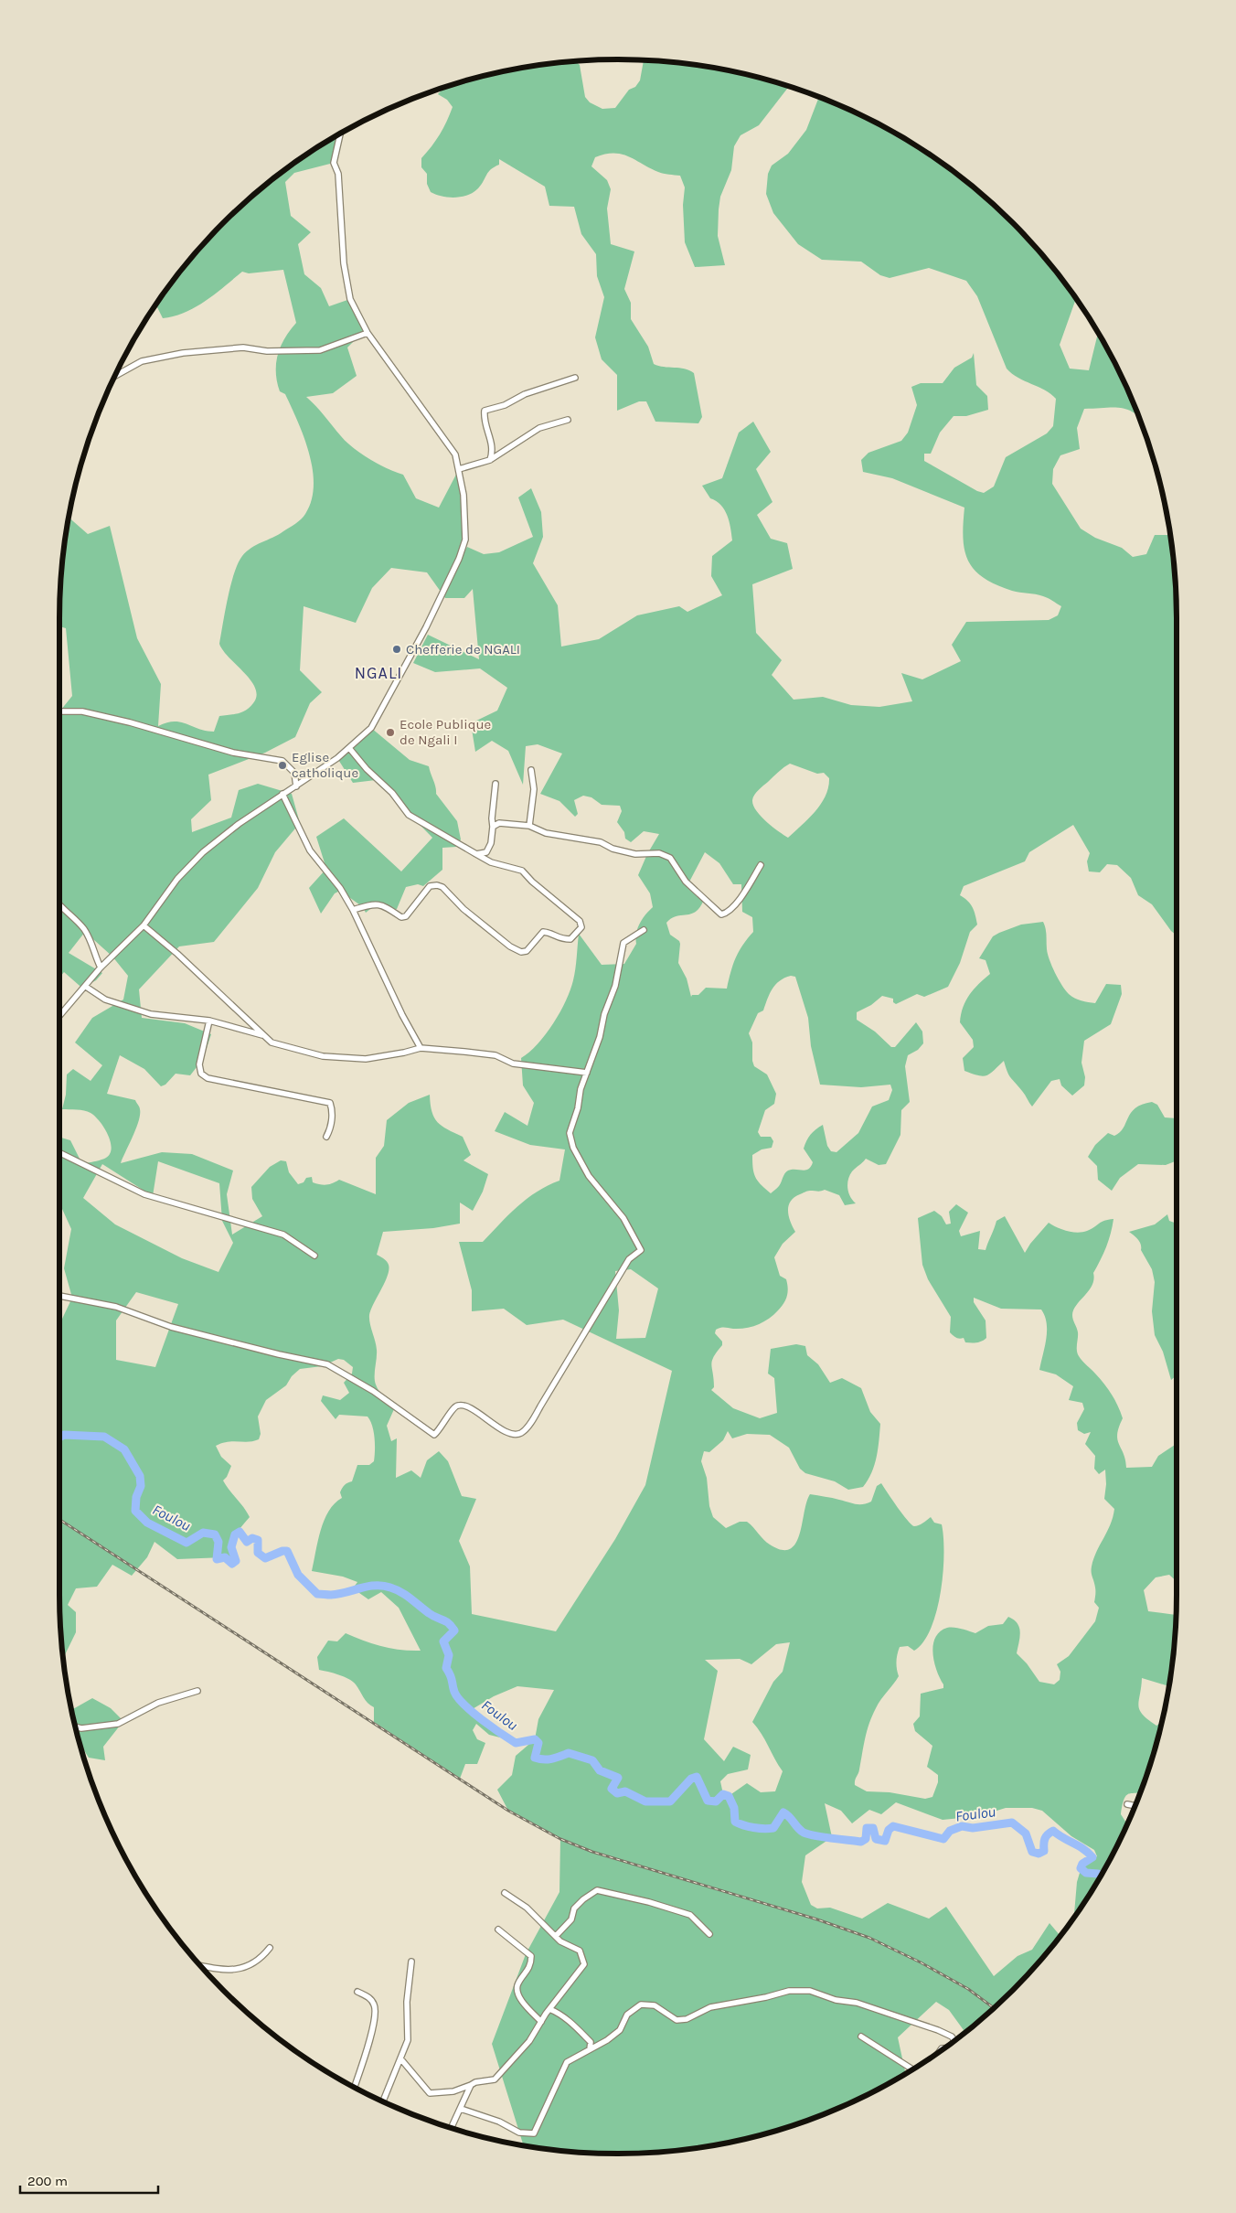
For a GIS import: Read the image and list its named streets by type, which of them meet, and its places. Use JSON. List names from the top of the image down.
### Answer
{
  "districts": ["NGALI"],
  "water": ["Foulou"],
  "places": ["Chefferie de NGALI", "Ecole Publique de Ngali I", "Eglise catholique"],
  "scale_bar": "200 m"
}
